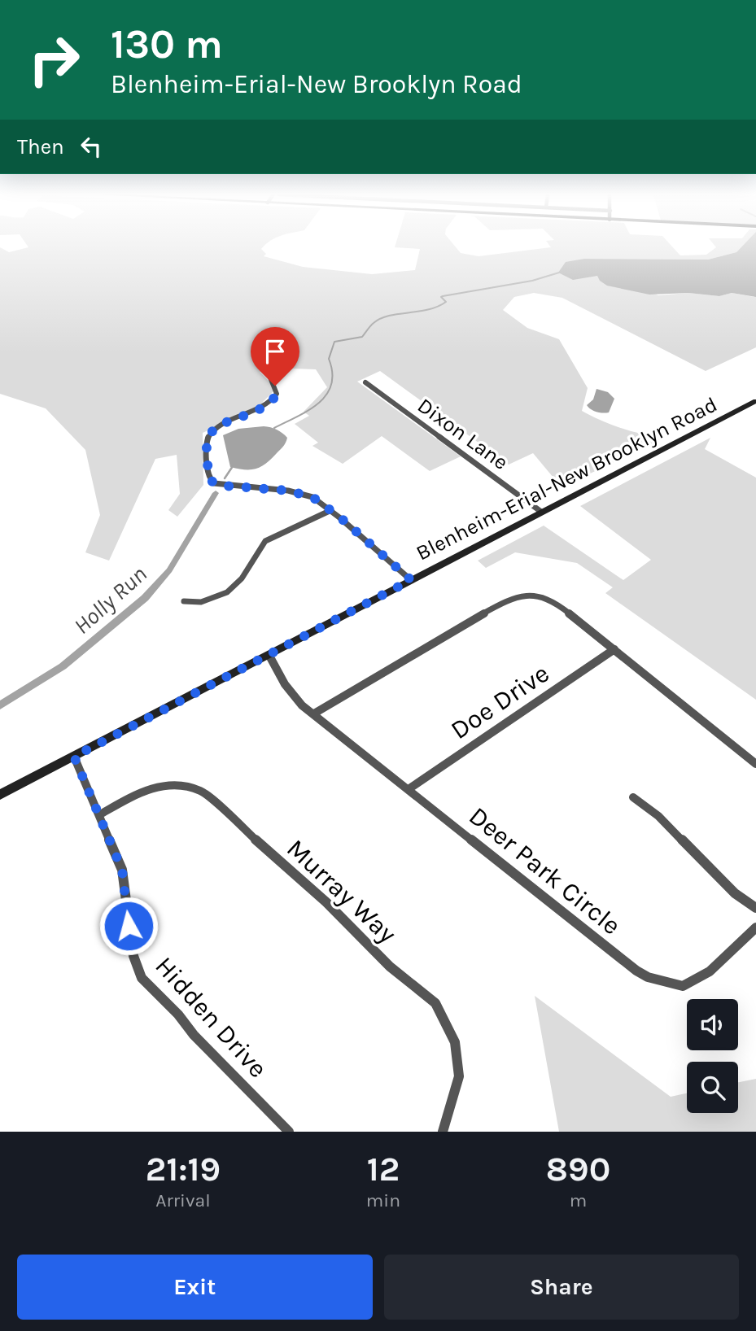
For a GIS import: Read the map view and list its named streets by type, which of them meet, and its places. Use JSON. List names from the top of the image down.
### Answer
{
  "streets": {
    "street": [
      "Dixon Lane",
      "Blenheim-Erial-New Brooklyn Road",
      "Doe Drive",
      "Deer Park Circle",
      "Murray Way",
      "Hidden Drive"
    ]
  },
  "crossings": [
    ["Dixon Lane", "Blenheim-Erial-New Brooklyn Road"],
    ["Blenheim-Erial-New Brooklyn Road", "Deer Park Circle"],
    ["Blenheim-Erial-New Brooklyn Road", "Hidden Drive"],
    ["Doe Drive", "Deer Park Circle"],
    ["Murray Way", "Hidden Drive"]
  ],
  "water": ["Holly Run"],
  "page": {
    "turn": ["130 m", "Blenheim-Erial-New Brooklyn Road"],
    "then": "Then",
    "eta": [
      "21:19",
      "Arrival",
      "12",
      "min",
      "890",
      "m"
    ],
    "buttons": ["Exit", "Share"]
  }
}
